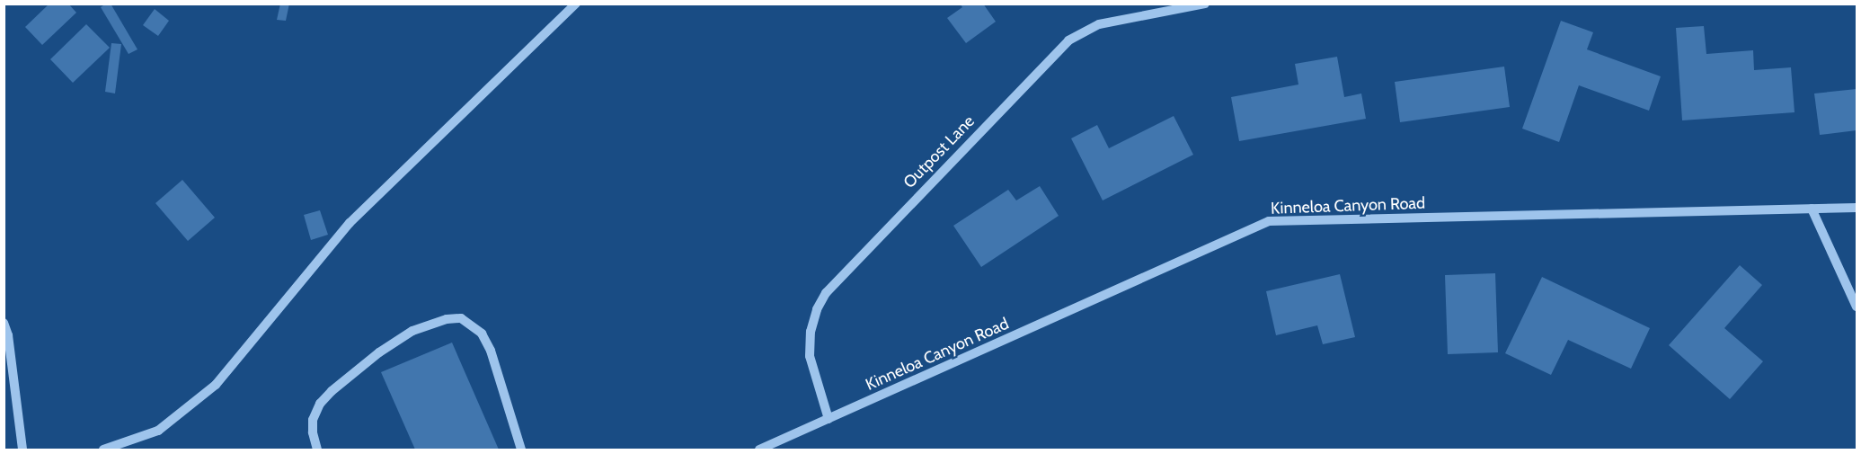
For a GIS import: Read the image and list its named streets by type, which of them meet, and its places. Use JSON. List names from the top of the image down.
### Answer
{
  "streets": {
    "street": ["Outpost Lane", "Kinneloa Canyon Road"]
  },
  "crossings": [
    ["Outpost Lane", "Kinneloa Canyon Road"]
  ]
}
